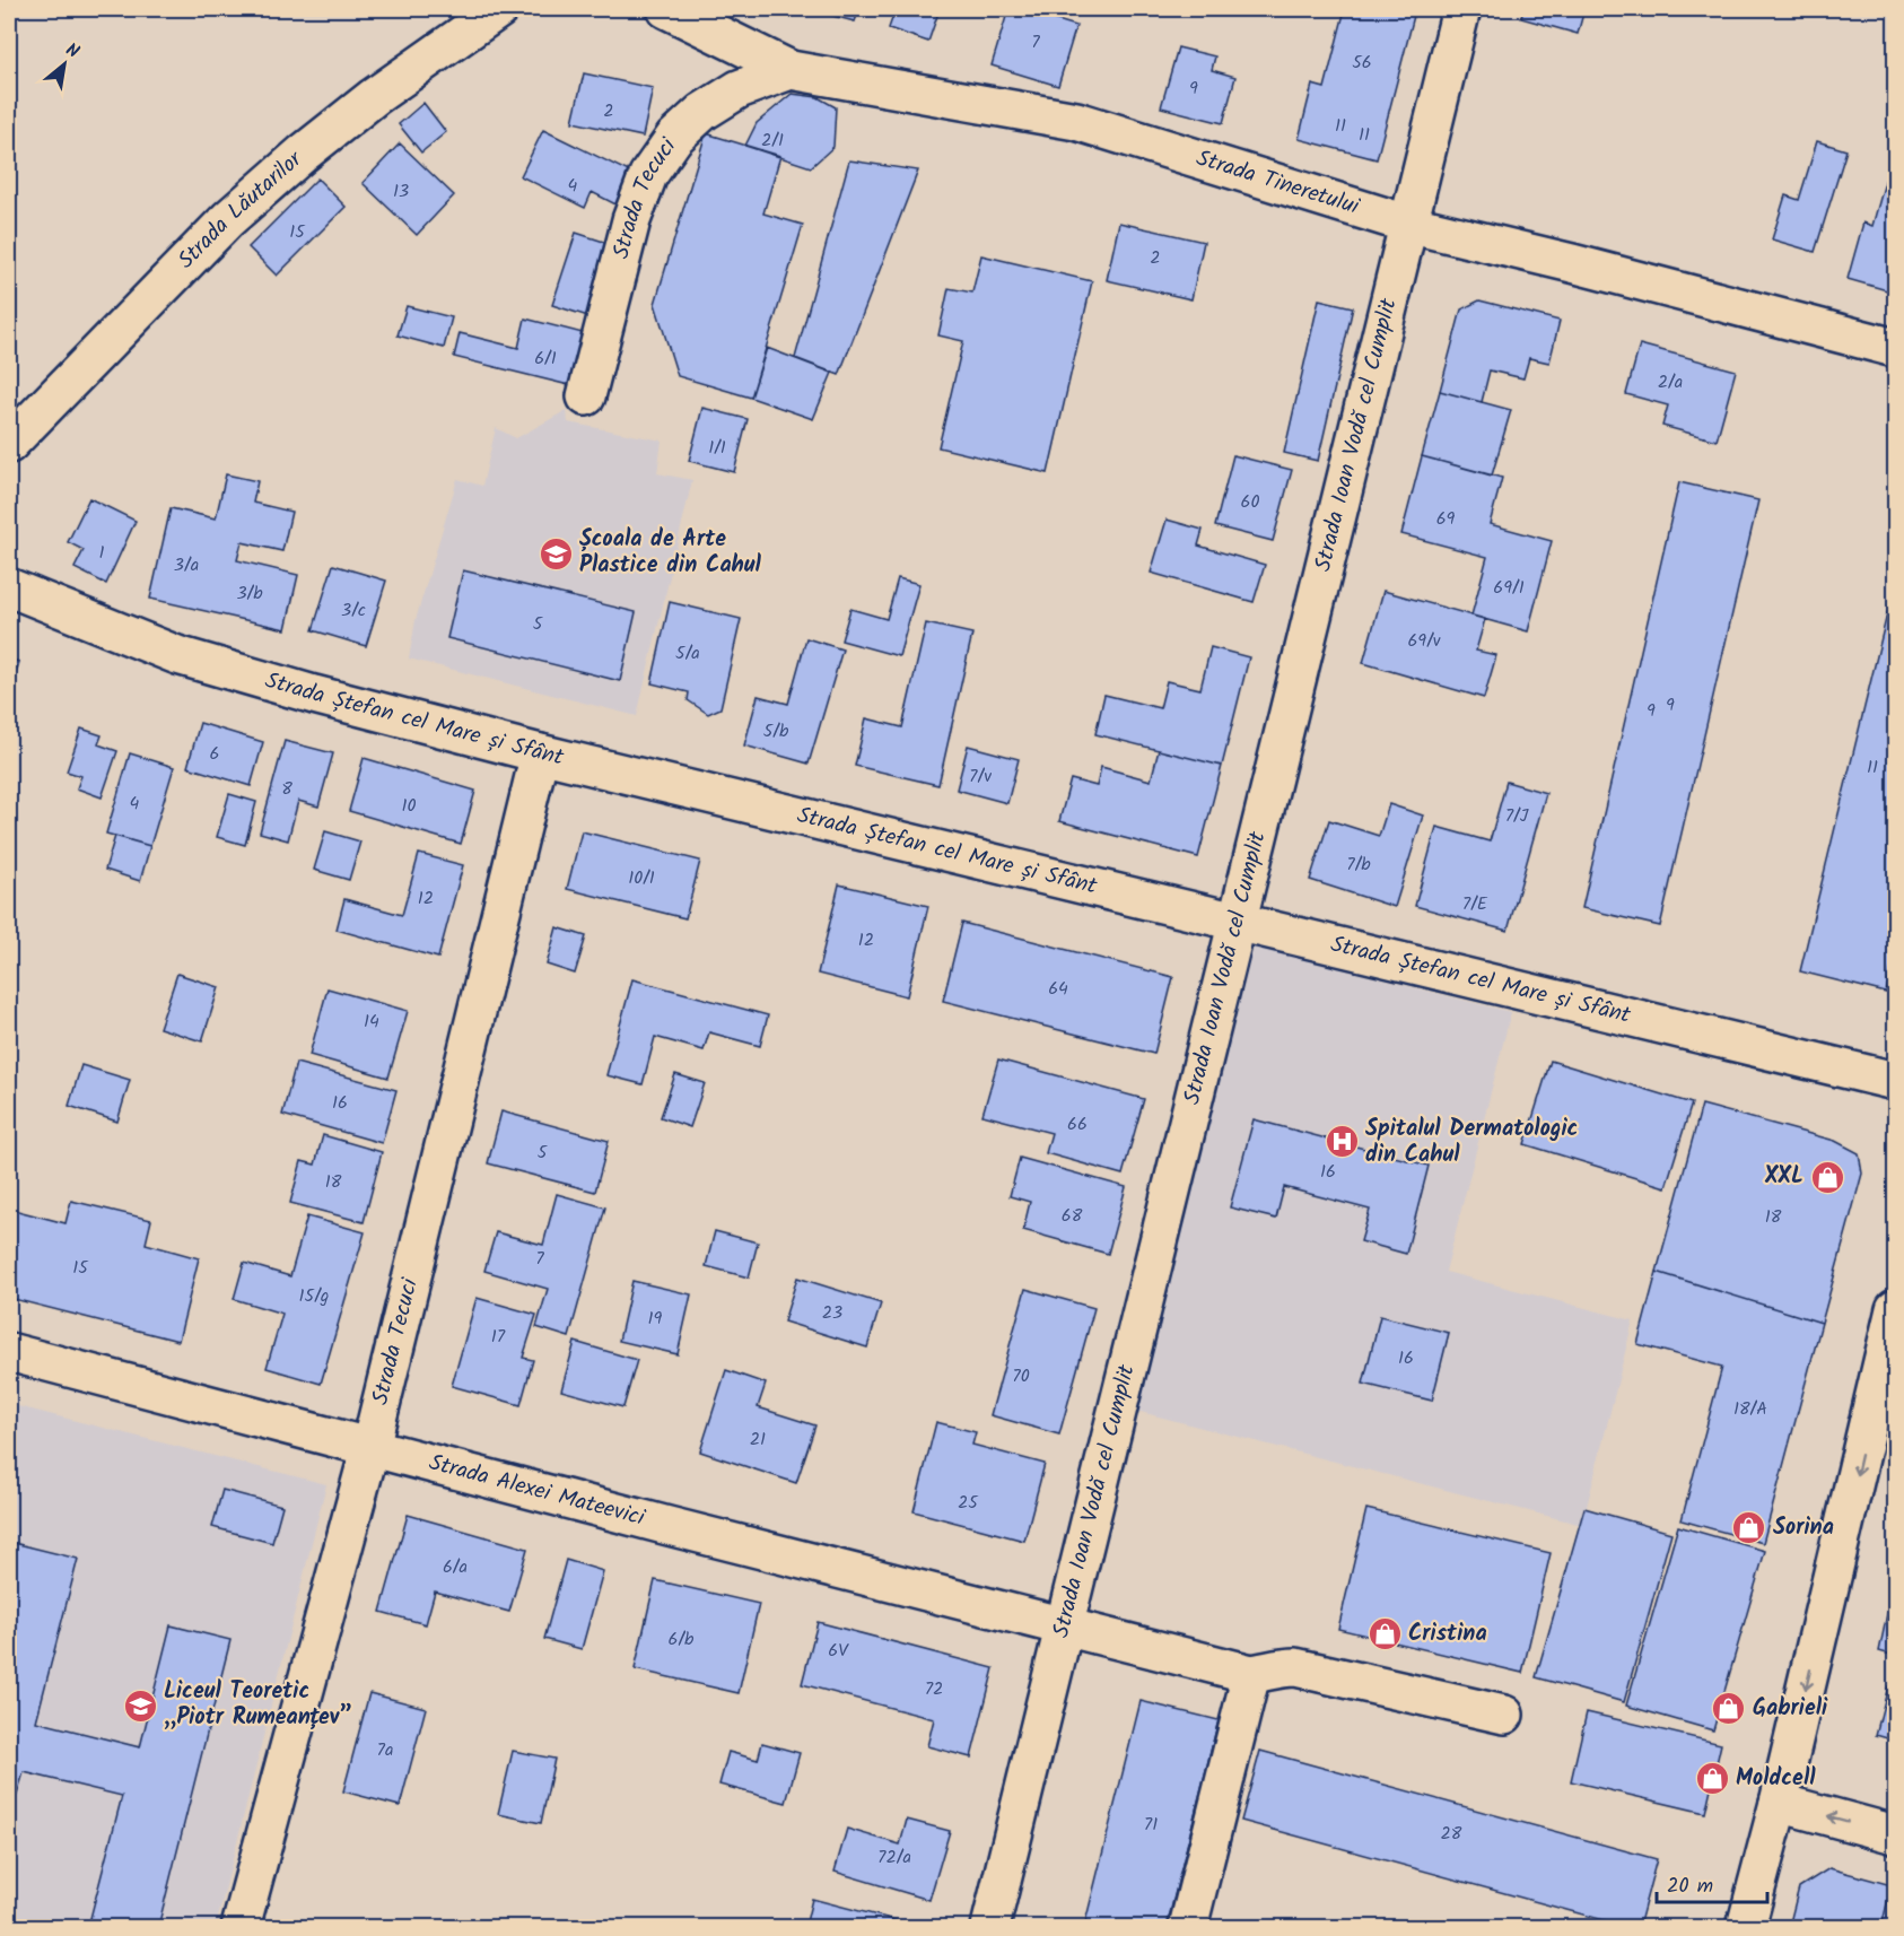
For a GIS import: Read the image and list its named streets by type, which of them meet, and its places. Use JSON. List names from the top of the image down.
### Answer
{
  "streets": {
    "street": [
      "Strada Tineretului",
      "Strada Tecuci",
      "Strada Lăutarilor",
      "Strada Ioan Vodă cel Cumplit",
      "Strada Ștefan cel Mare și Sfânt",
      "Strada Alexei Mateevici"
    ]
  },
  "crossings": [
    ["Strada Tineretului", "Strada Tecuci"],
    ["Strada Tineretului", "Strada Ioan Vodă cel Cumplit"],
    ["Strada Tecuci", "Strada Ștefan cel Mare și Sfânt"],
    ["Strada Tecuci", "Strada Alexei Mateevici"],
    ["Strada Ioan Vodă cel Cumplit", "Strada Ștefan cel Mare și Sfânt"],
    ["Strada Ioan Vodă cel Cumplit", "Strada Alexei Mateevici"]
  ],
  "places": {
    "school or university": ["Școala de Arte Plastice din Cahul", "Liceul Teoretic „Piotr Rumeanțev”"],
    "hospital": ["Spitalul Dermatologic din Cahul"],
    "shop": [
      "XXL",
      "Sorina",
      "Cristina",
      "Gabrieli",
      "Moldcell"
    ]
  },
  "house_numbers": [
    "7",
    "56",
    "9",
    "2",
    "11",
    "11",
    "2/1",
    "4",
    "13",
    "15",
    "2",
    "6/1",
    "2/a",
    "1/1",
    "60",
    "69",
    "1",
    "3/a",
    "69/1",
    "3/b",
    "3/c",
    "5",
    "69/v",
    "5/a",
    "9",
    "9",
    "5/b",
    "6",
    "11",
    "7/v",
    "8",
    "4",
    "10",
    "7/J",
    "7/b",
    "10/1",
    "12",
    "7/E",
    "12",
    "64",
    "14",
    "16",
    "66",
    "5",
    "16",
    "18",
    "68",
    "18",
    "7",
    "15",
    "15/g",
    "23",
    "19",
    "17",
    "16",
    "70",
    "18/A",
    "21",
    "25",
    "6/a",
    "6/b",
    "6V",
    "72",
    "7a",
    "71",
    "28",
    "72/a"
  ],
  "scale_bar": "20 m",
  "north": "top right"
}
